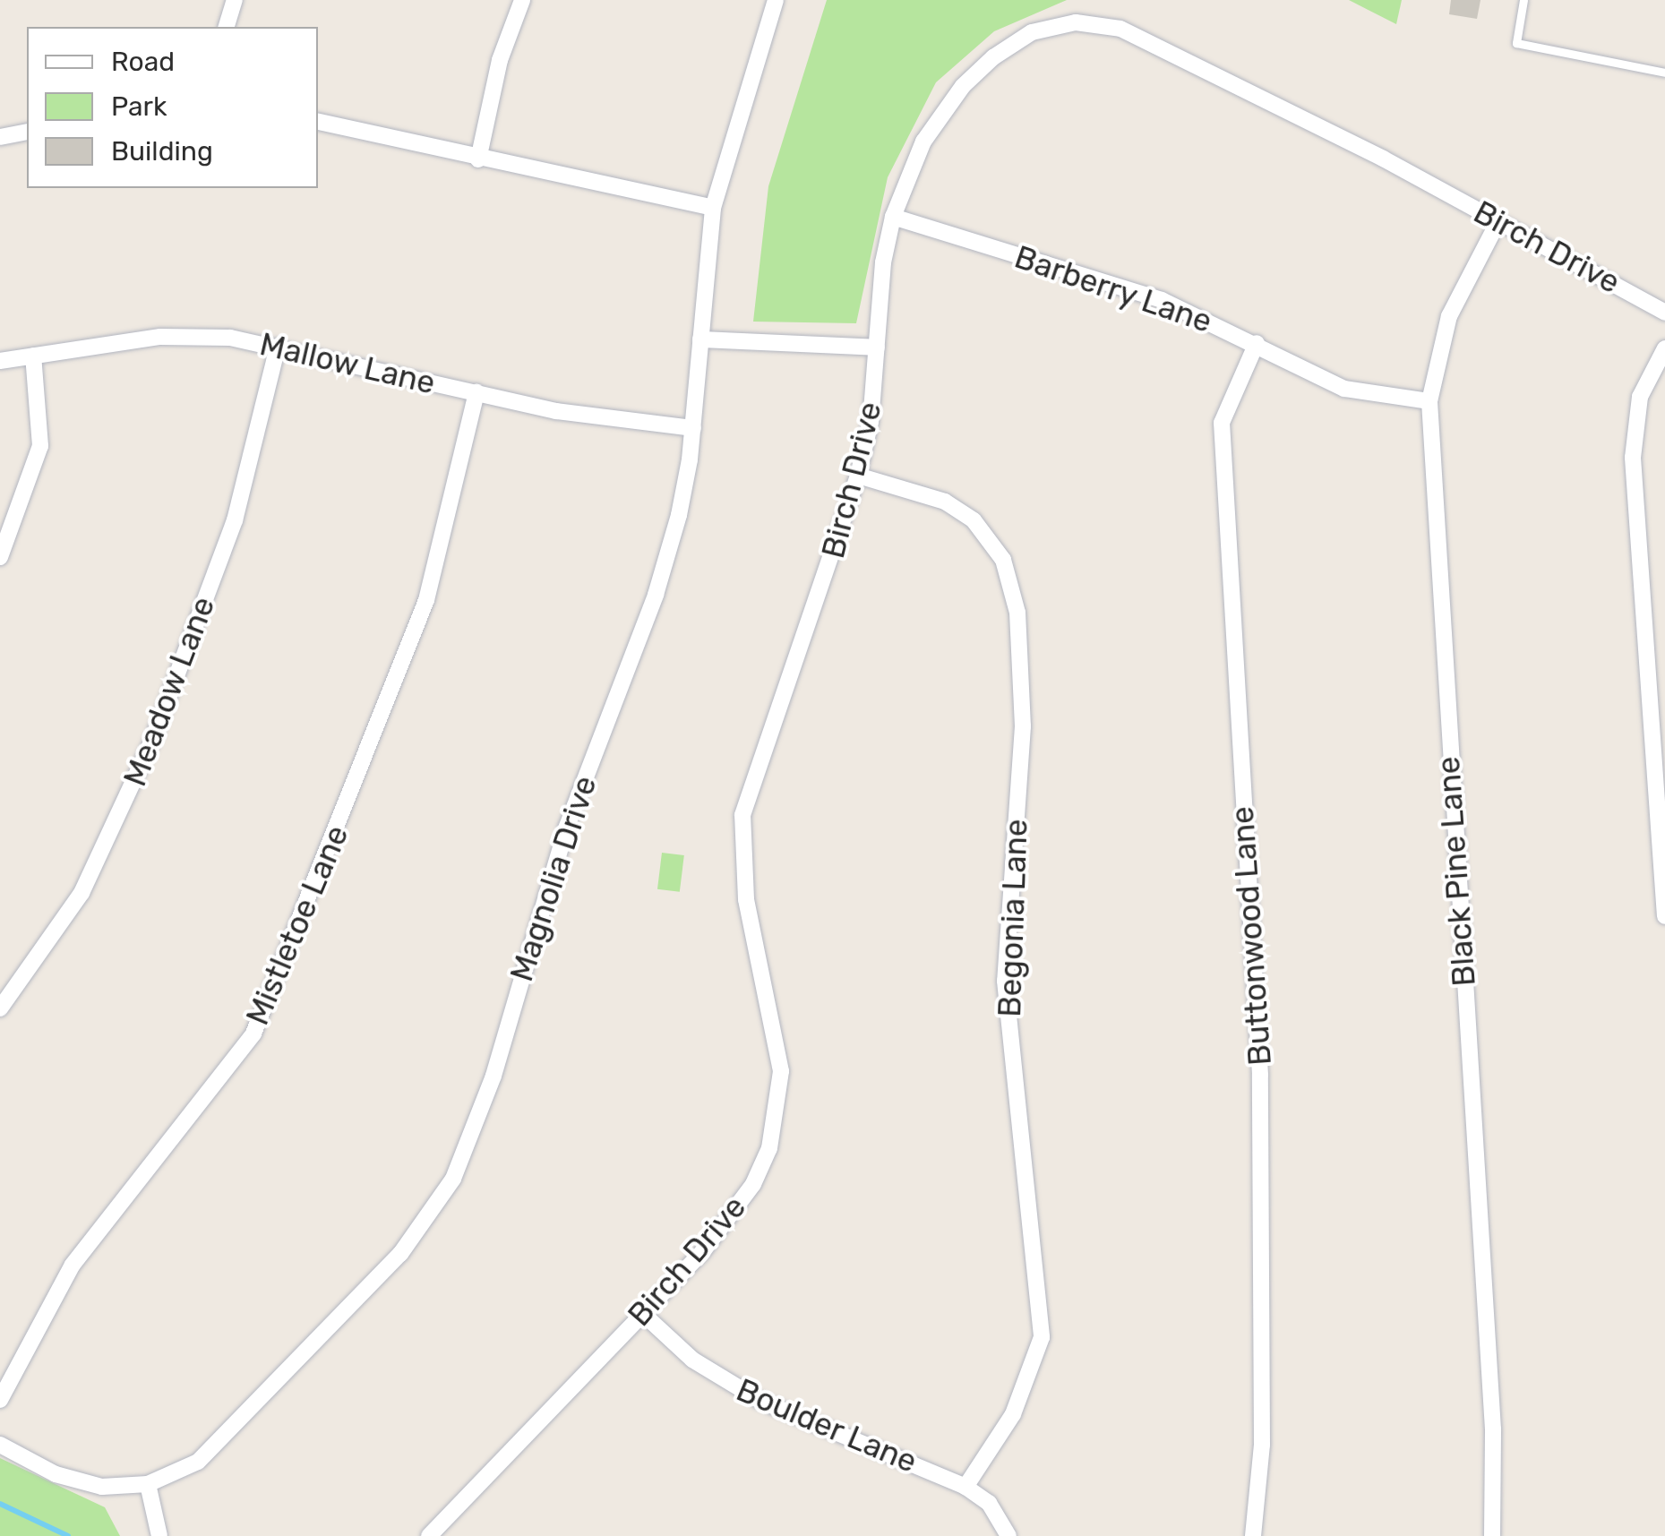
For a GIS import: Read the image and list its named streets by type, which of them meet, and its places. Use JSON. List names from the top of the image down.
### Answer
{
  "streets": {
    "street": [
      "Birch Drive",
      "Barberry Lane",
      "Mallow Lane",
      "Meadow Lane",
      "Black Pine Lane",
      "Magnolia Drive",
      "Begonia Lane",
      "Mistletoe Lane",
      "Buttonwood Lane",
      "Boulder Lane"
    ]
  },
  "crossings": [
    ["Birch Drive", "Barberry Lane"],
    ["Birch Drive", "Black Pine Lane"],
    ["Birch Drive", "Begonia Lane"],
    ["Birch Drive", "Boulder Lane"],
    ["Barberry Lane", "Black Pine Lane"],
    ["Barberry Lane", "Buttonwood Lane"],
    ["Mallow Lane", "Meadow Lane"],
    ["Mallow Lane", "Magnolia Drive"],
    ["Mallow Lane", "Mistletoe Lane"],
    ["Begonia Lane", "Boulder Lane"]
  ],
  "legend": ["Road", "Park", "Building"]
}
